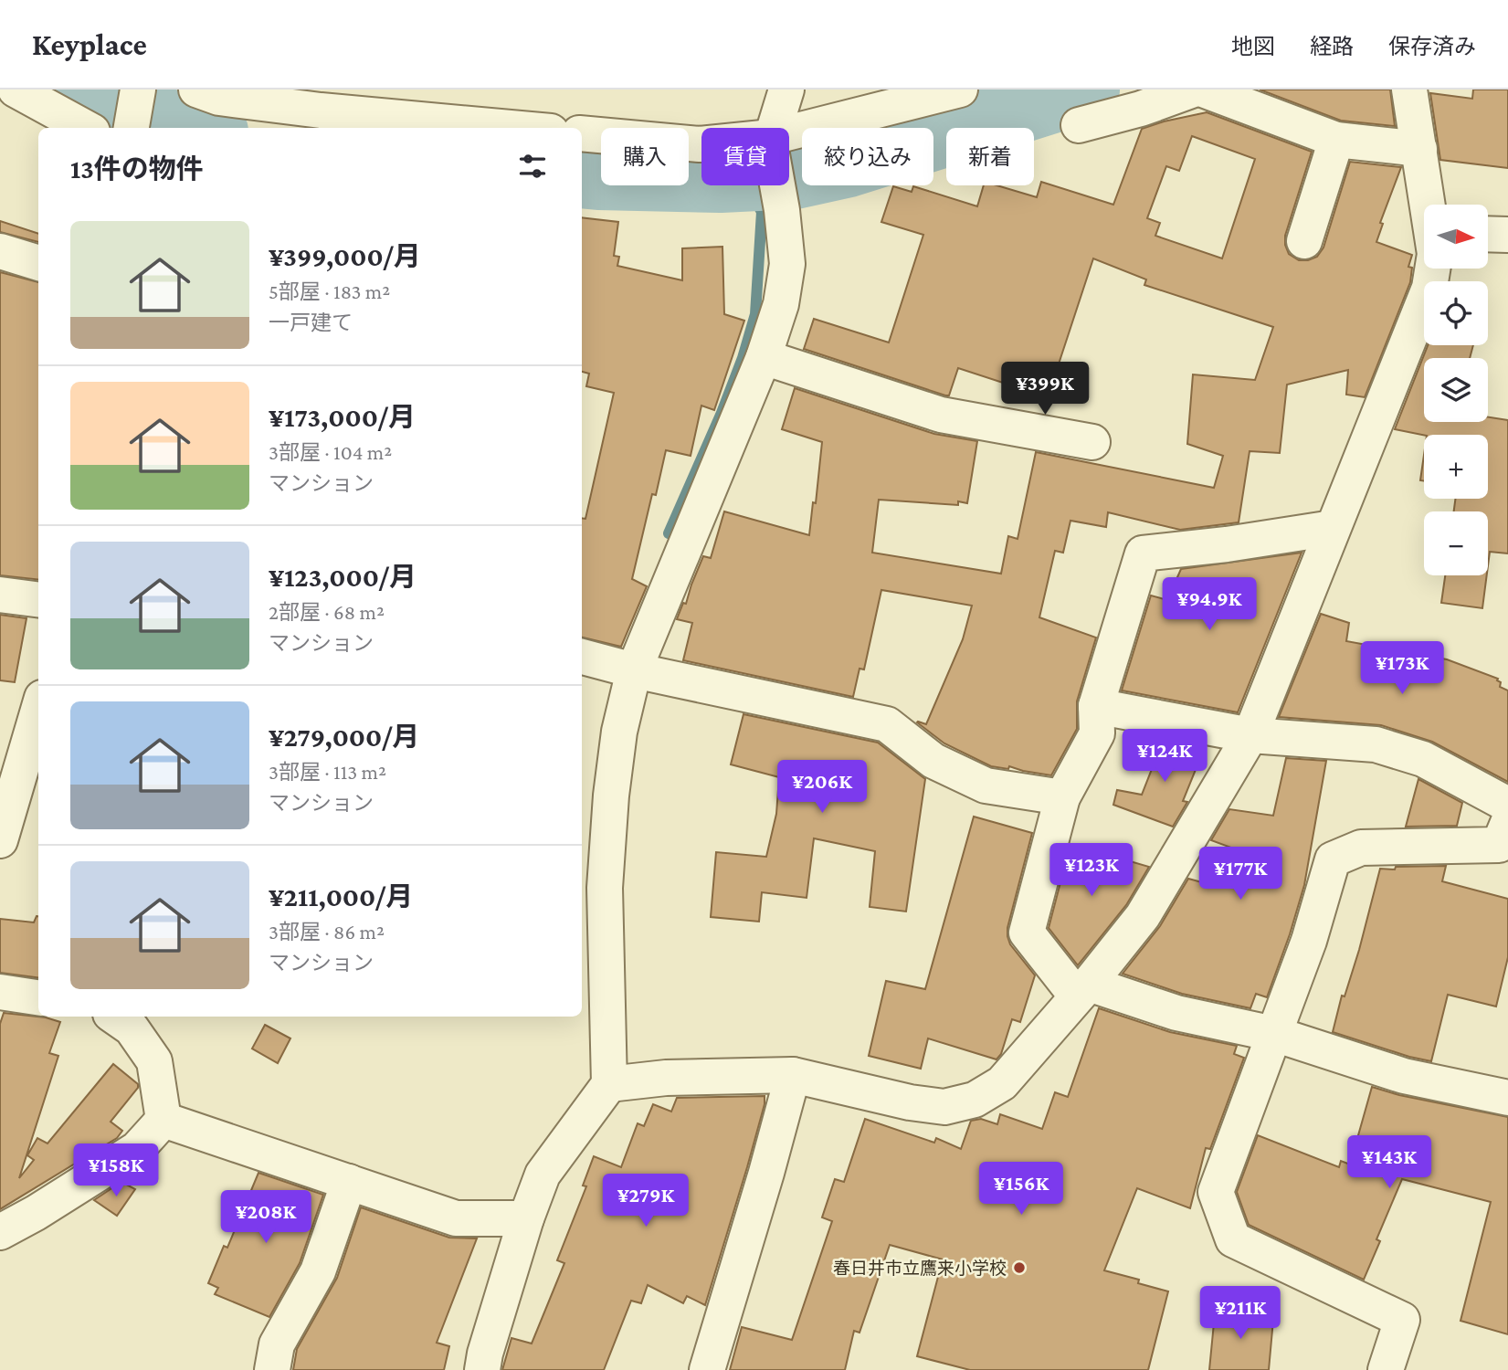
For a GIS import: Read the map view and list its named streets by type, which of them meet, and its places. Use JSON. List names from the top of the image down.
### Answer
{
  "places": ["春日井市立鷹来小学校"],
  "north": "right",
  "page": {
    "header": "Keyplace",
    "nav": ["地図", "経路", "保存済み"],
    "chip": [
      "購入",
      "賃貸",
      "絞り込み",
      "新着"
    ],
    "heading": "13件の物件",
    "map_buttons": ["+", "−"],
    "list": [
      {
        "name": "¥399,000/月",
        "note": "5部屋 · 183 m² · 一戸建て"
      },
      {
        "name": "¥173,000/月",
        "note": "3部屋 · 104 m² · マンション"
      },
      {
        "name": "¥123,000/月",
        "note": "2部屋 · 68 m² · マンション"
      },
      {
        "name": "¥279,000/月",
        "note": "3部屋 · 113 m² · マンション"
      },
      {
        "name": "¥211,000/月",
        "note": "3部屋 · 86 m² · マンション"
      }
    ],
    "price": [
      "¥399K",
      "¥94.9K",
      "¥173K",
      "¥124K",
      "¥206K",
      "¥123K",
      "¥177K",
      "¥143K",
      "¥158K",
      "¥156K",
      "¥279K",
      "¥208K",
      "¥211K"
    ]
  }
}
